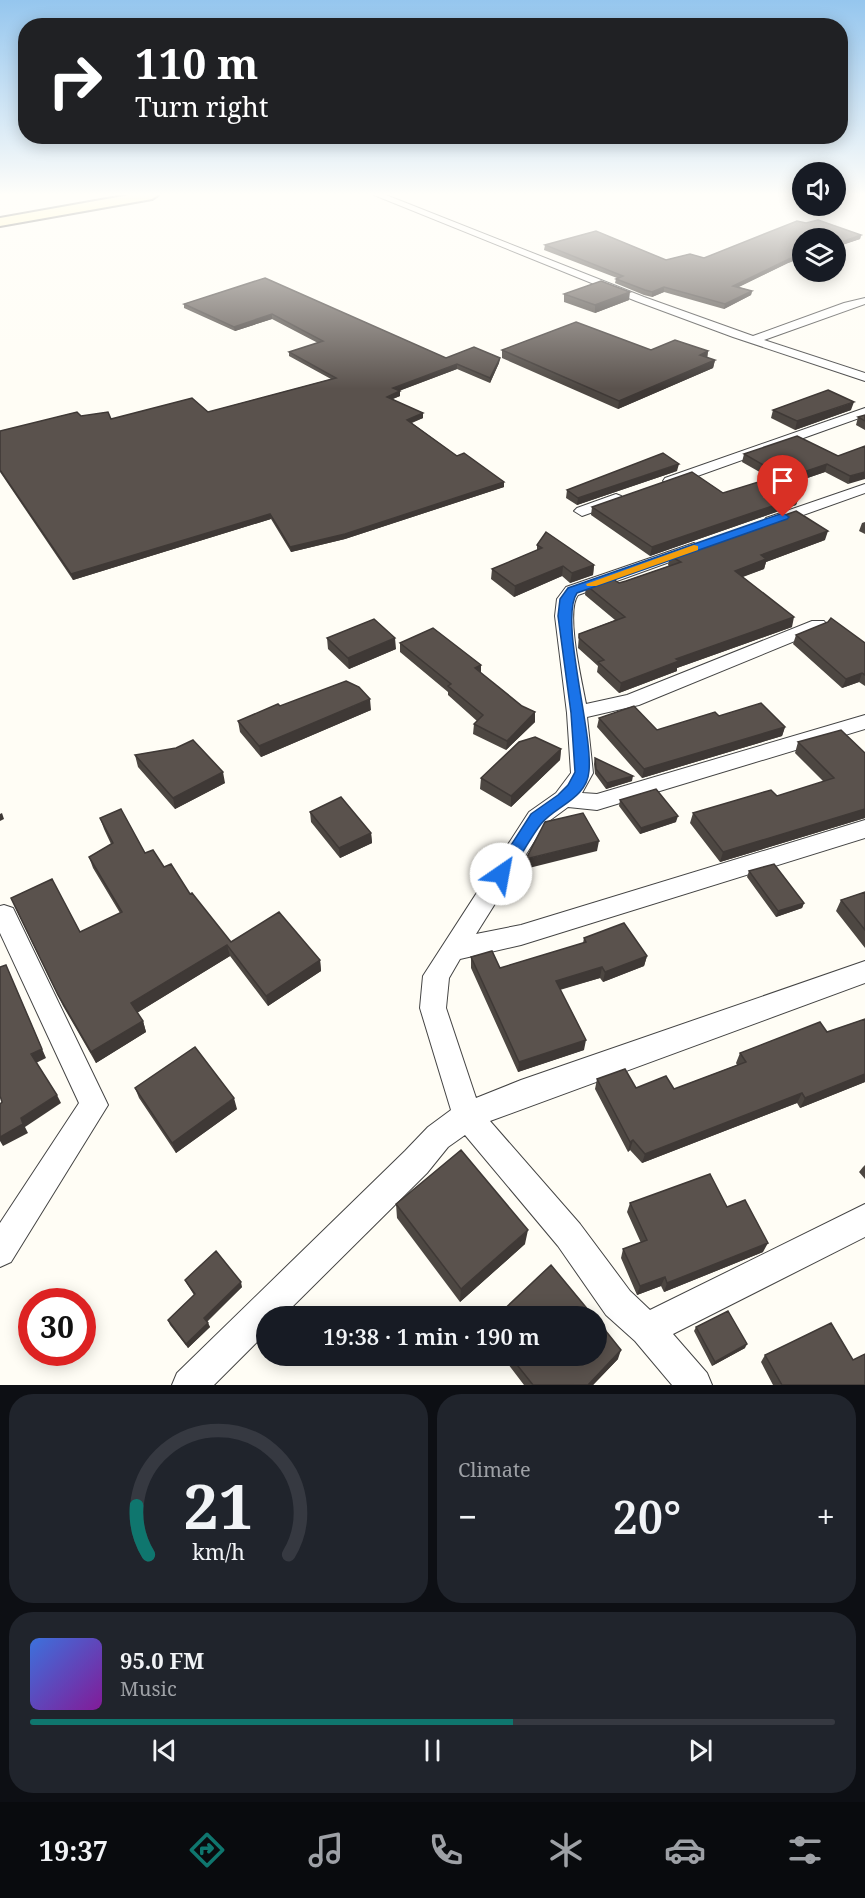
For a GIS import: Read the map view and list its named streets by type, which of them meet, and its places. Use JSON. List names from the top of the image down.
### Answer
{
  "page": {
    "turn": ["110 m", "Turn right"],
    "limit": "30",
    "trip": "19:38 · 1 min · 190 m",
    "tile": "Climate",
    "heat": ["−", "20°", "+"],
    "song": ["95.0 FM", "Music"],
    "tabs": "19:37",
    "gauge": ["21", "km/h"]
  }
}
